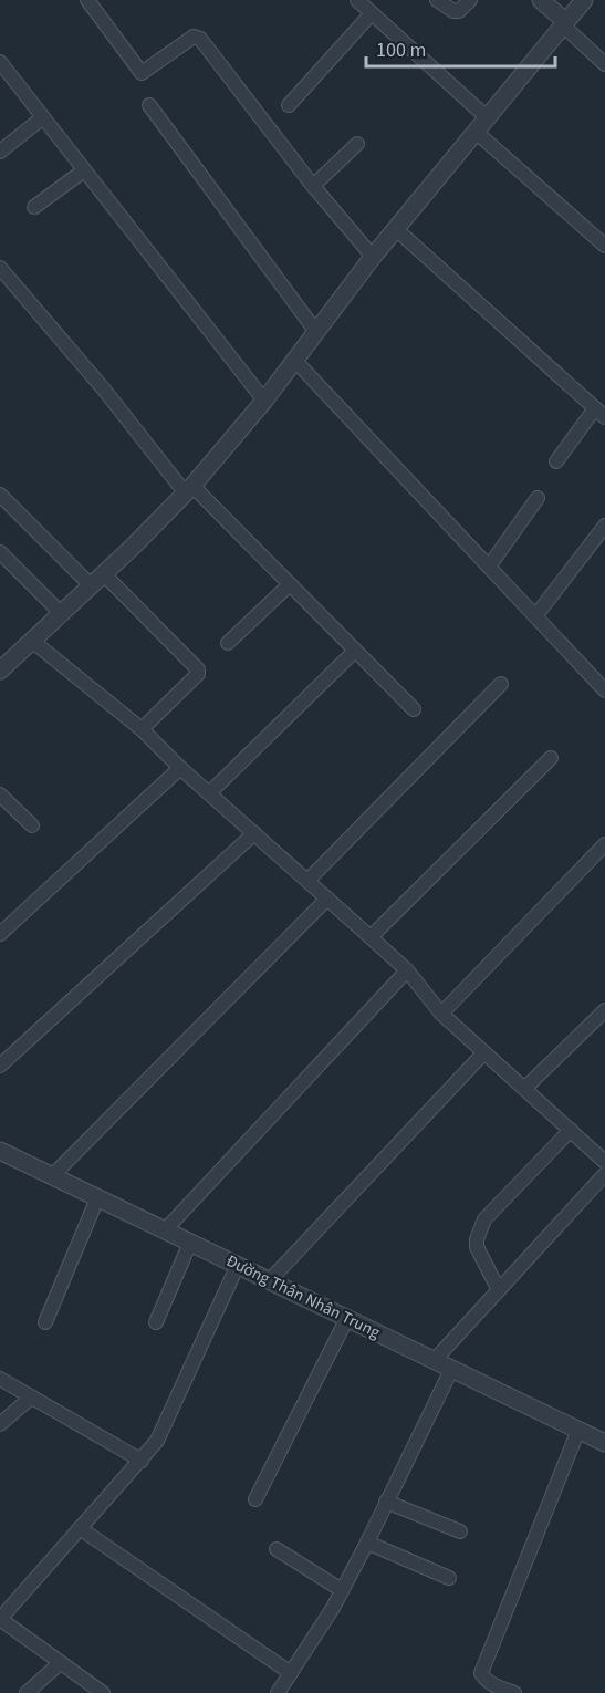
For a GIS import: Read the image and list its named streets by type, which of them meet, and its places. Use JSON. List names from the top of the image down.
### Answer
{
  "streets": {
    "street": ["Đường Thân Nhân Trung"]
  },
  "scale_bar": "100 m"
}
